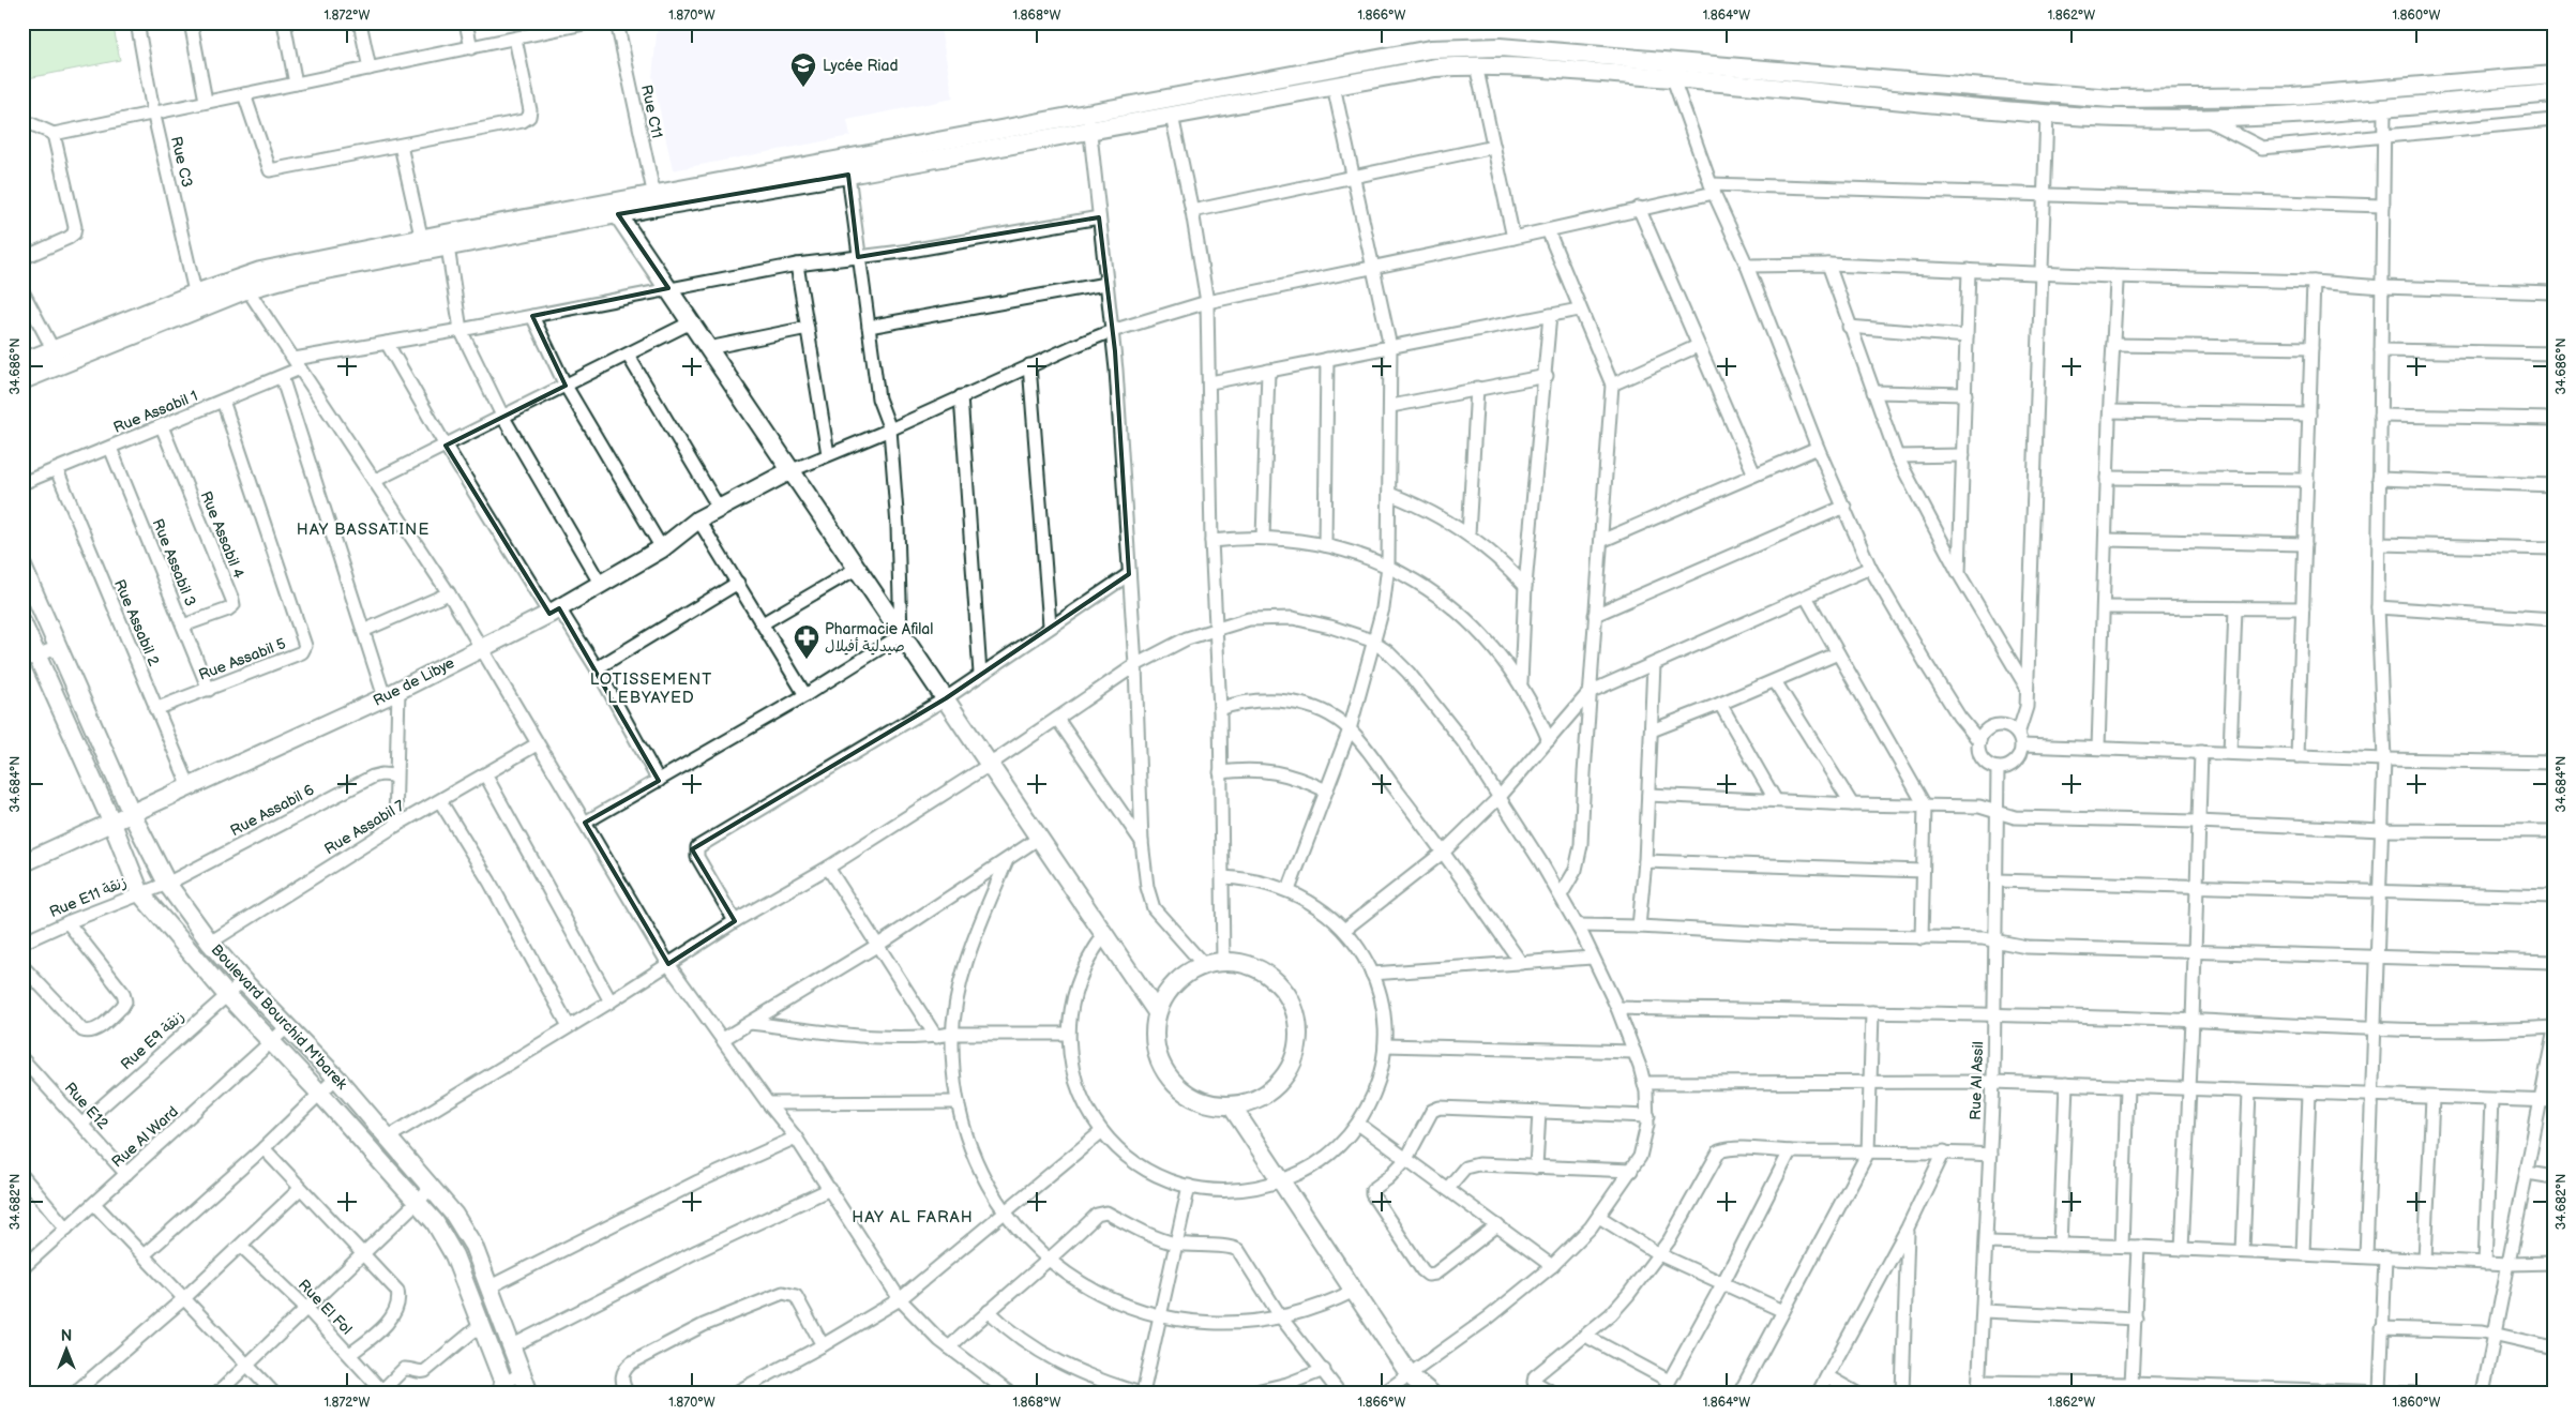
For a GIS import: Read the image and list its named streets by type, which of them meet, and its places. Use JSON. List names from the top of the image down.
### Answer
{
  "streets": {
    "main road": ["Rue de Libye", "Boulevard Bourchid M'barek"],
    "street": [
      "Rue C11",
      "Rue C3",
      "Rue Assabil 1",
      "Rue Assabil 4",
      "Rue Assabil 3",
      "Rue Assabil 2",
      "Rue Assabil 5",
      "Rue Assabil 6",
      "Rue Assabil 7",
      "Rue E11 زنقة",
      "Rue E9 زنقة",
      "Rue Al Assil",
      "Rue E12",
      "Rue Al Ward",
      "Rue El Fol"
    ]
  },
  "crossings": [
    ["Rue Assabil 1", "Rue Assabil 4"],
    ["Rue Assabil 1", "Rue Assabil 3"],
    ["Rue Assabil 1", "Rue Assabil 2"],
    ["Rue Assabil 1", "Rue Assabil 5"],
    ["Rue Assabil 4", "Rue Assabil 3"],
    ["Rue Assabil 3", "Rue Assabil 5"],
    ["Rue Assabil 2", "Rue Assabil 5"],
    ["Rue Assabil 2", "Rue de Libye"],
    ["Rue de Libye", "Boulevard Bourchid M'barek"],
    ["Rue Assabil 6", "Rue E11 زنقة"],
    ["Rue Assabil 6", "Boulevard Bourchid M'barek"],
    ["Rue Assabil 7", "Boulevard Bourchid M'barek"],
    ["Rue E11 زنقة", "Boulevard Bourchid M'barek"],
    ["Boulevard Bourchid M'barek", "Rue E9 زنقة"],
    ["Boulevard Bourchid M'barek", "Rue Al Ward"],
    ["Rue E9 زنقة", "Rue E12"],
    ["Rue E12", "Rue Al Ward"]
  ],
  "districts": ["HAY BASSATINE", "LOTISSEMENT LEBYAYED", "HAY AL FARAH"],
  "places": {
    "school or university": ["Lycée Riad"],
    "pharmacy": ["Pharmacie Afilal صيدلية أفيلال"]
  },
  "north": "top",
  "coordinates": [
    "1.872°W",
    "1.870°W",
    "1.868°W",
    "1.866°W",
    "1.864°W",
    "1.862°W",
    "1.860°W",
    "34.686°N",
    "34.684°N",
    "34.682°N"
  ]
}
